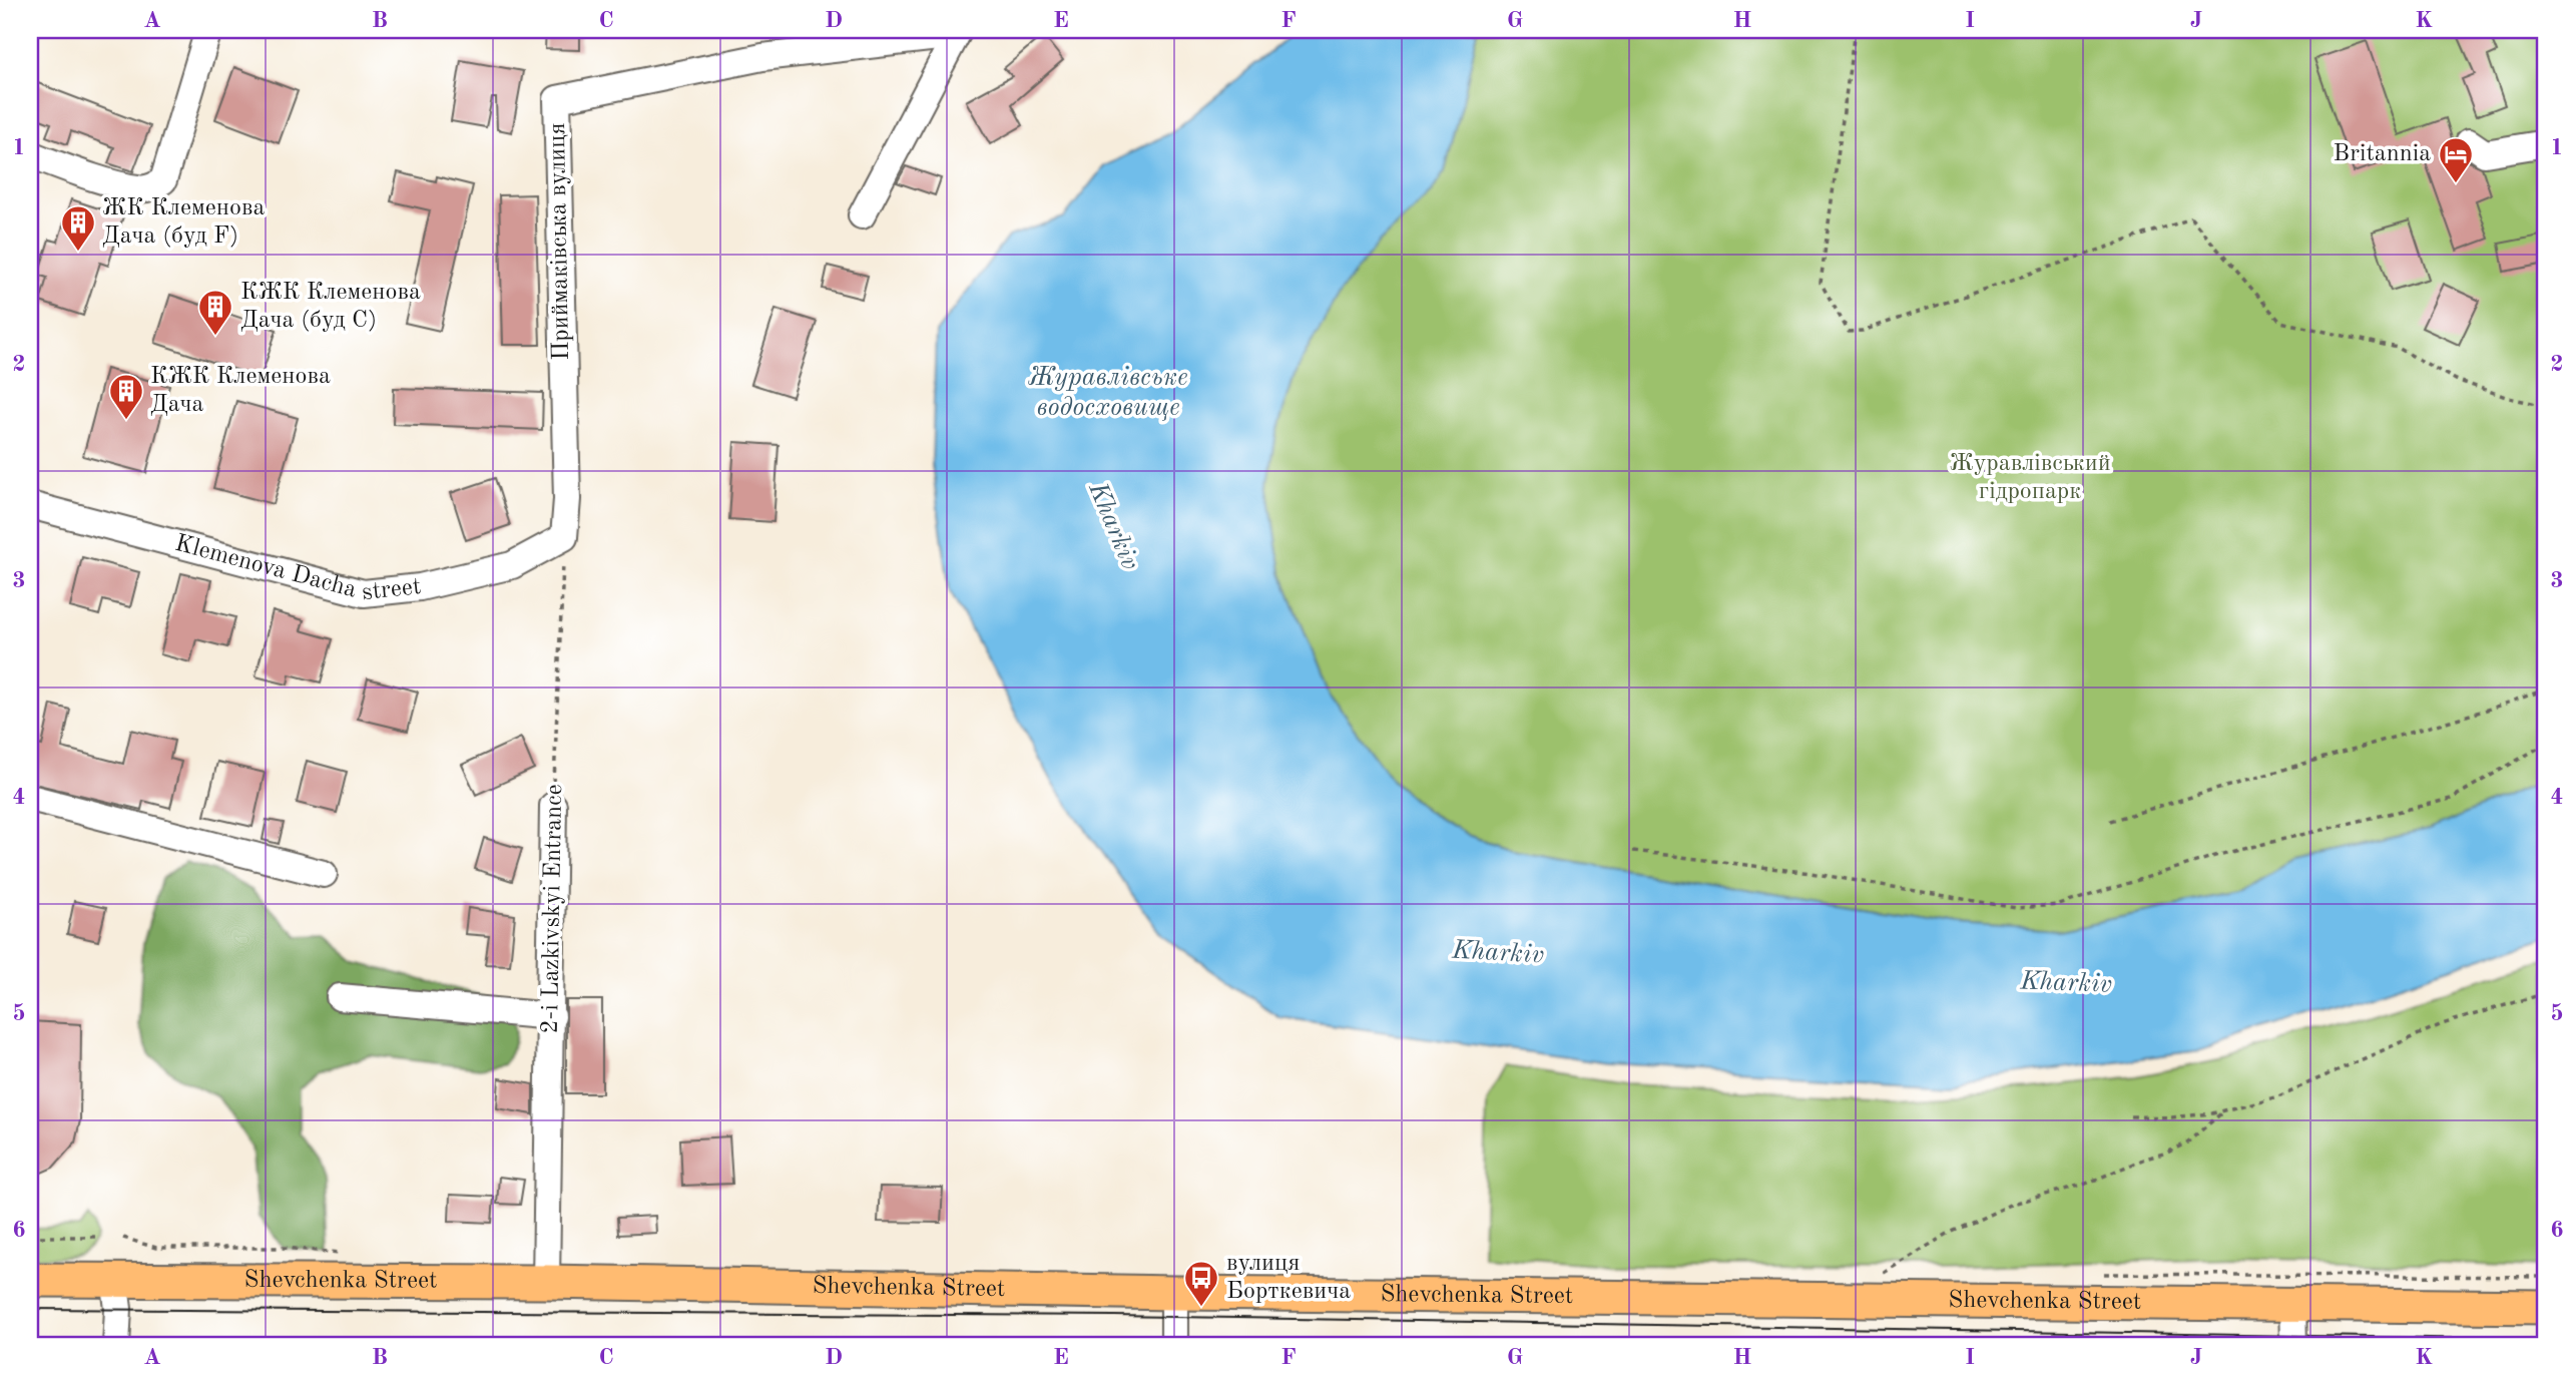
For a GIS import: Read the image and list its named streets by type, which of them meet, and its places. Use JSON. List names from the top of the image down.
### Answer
{
  "streets": {
    "main road": ["Shevchenka Street"],
    "street": ["Приймаківська вулиця", "Klemenova Dacha street", "2-i Lazkivskyi Entrance"]
  },
  "crossings": [
    ["Приймаківська вулиця", "Klemenova Dacha street"],
    ["Приймаківська вулиця", "2-i Lazkivskyi Entrance"],
    ["Klemenova Dacha street", "2-i Lazkivskyi Entrance"],
    ["2-i Lazkivskyi Entrance", "Shevchenka Street"]
  ],
  "water": ["Журавлівське водосховище", "Kharkiv"],
  "parks": ["Журавлівський гідропарк"],
  "places": {
    "hotel": ["Britannia"],
    "building": ["ЖК Клеменова Дача (буд F)", "КЖК Клеменова Дача (буд С)", "КЖК Клеменова Дача"],
    "bus stop": ["вулиця Борткевича"]
  },
  "grid": {
    "columns": [
      "A",
      "B",
      "C",
      "D",
      "E",
      "F",
      "G",
      "H",
      "I",
      "J",
      "K"
    ],
    "rows": [
      "1",
      "2",
      "3",
      "4",
      "5",
      "6"
    ]
  }
}
